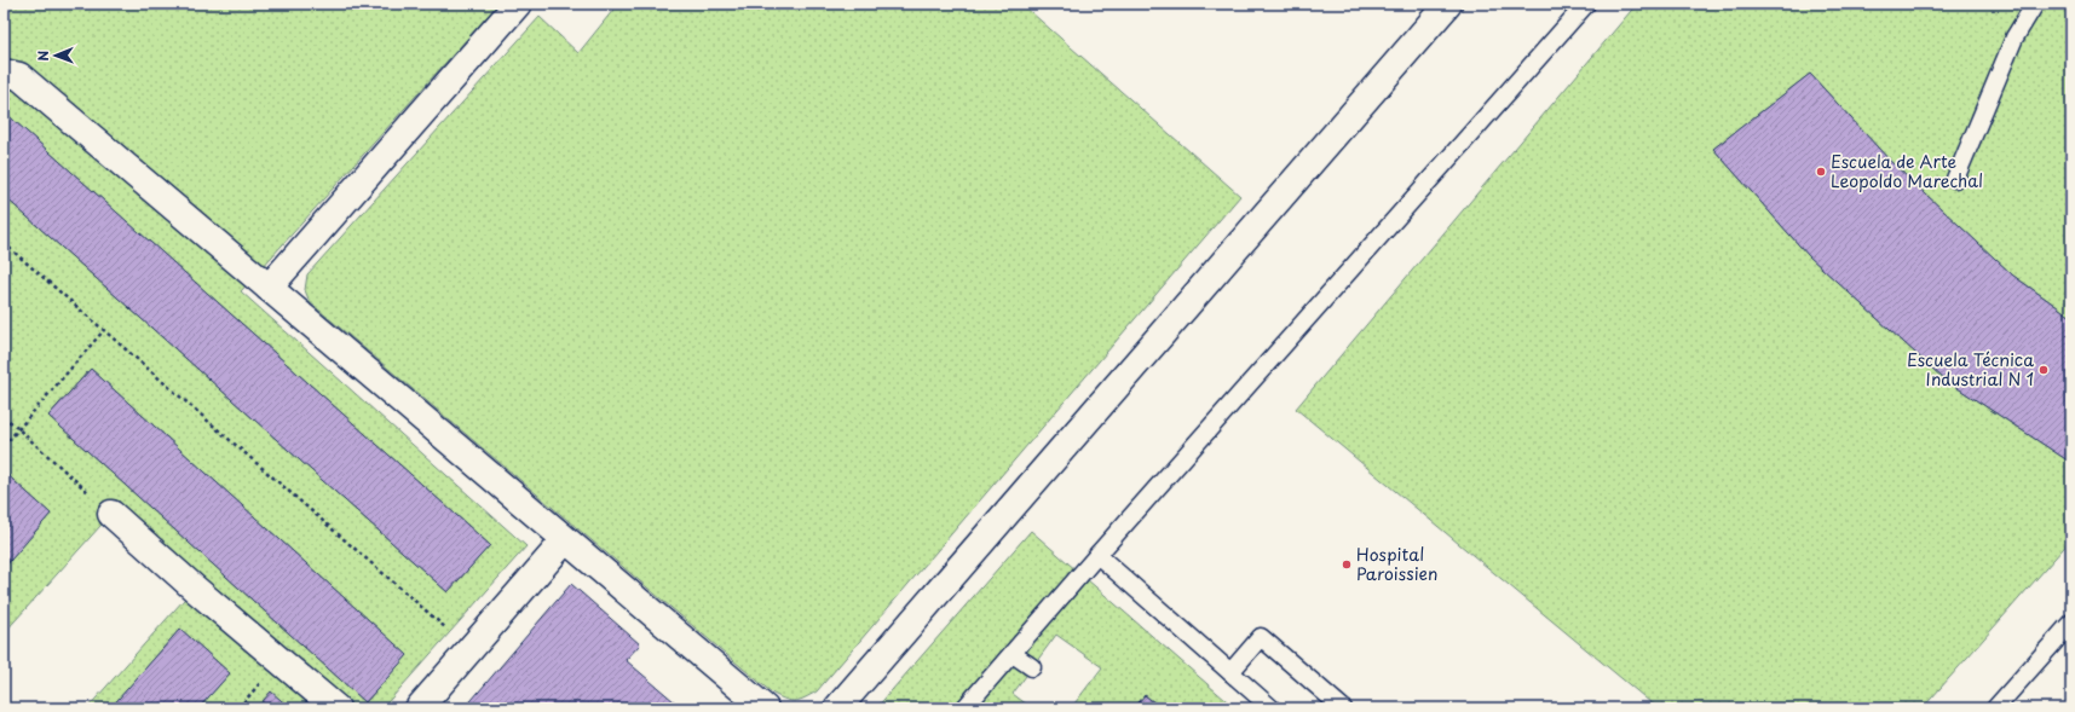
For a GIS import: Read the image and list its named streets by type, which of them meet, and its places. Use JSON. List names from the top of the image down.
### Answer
{
  "places": ["Escuela de Arte Leopoldo Marechal", "Escuela Técnica Industrial N 1", "Hospital Paroissien"],
  "north": "left"
}
